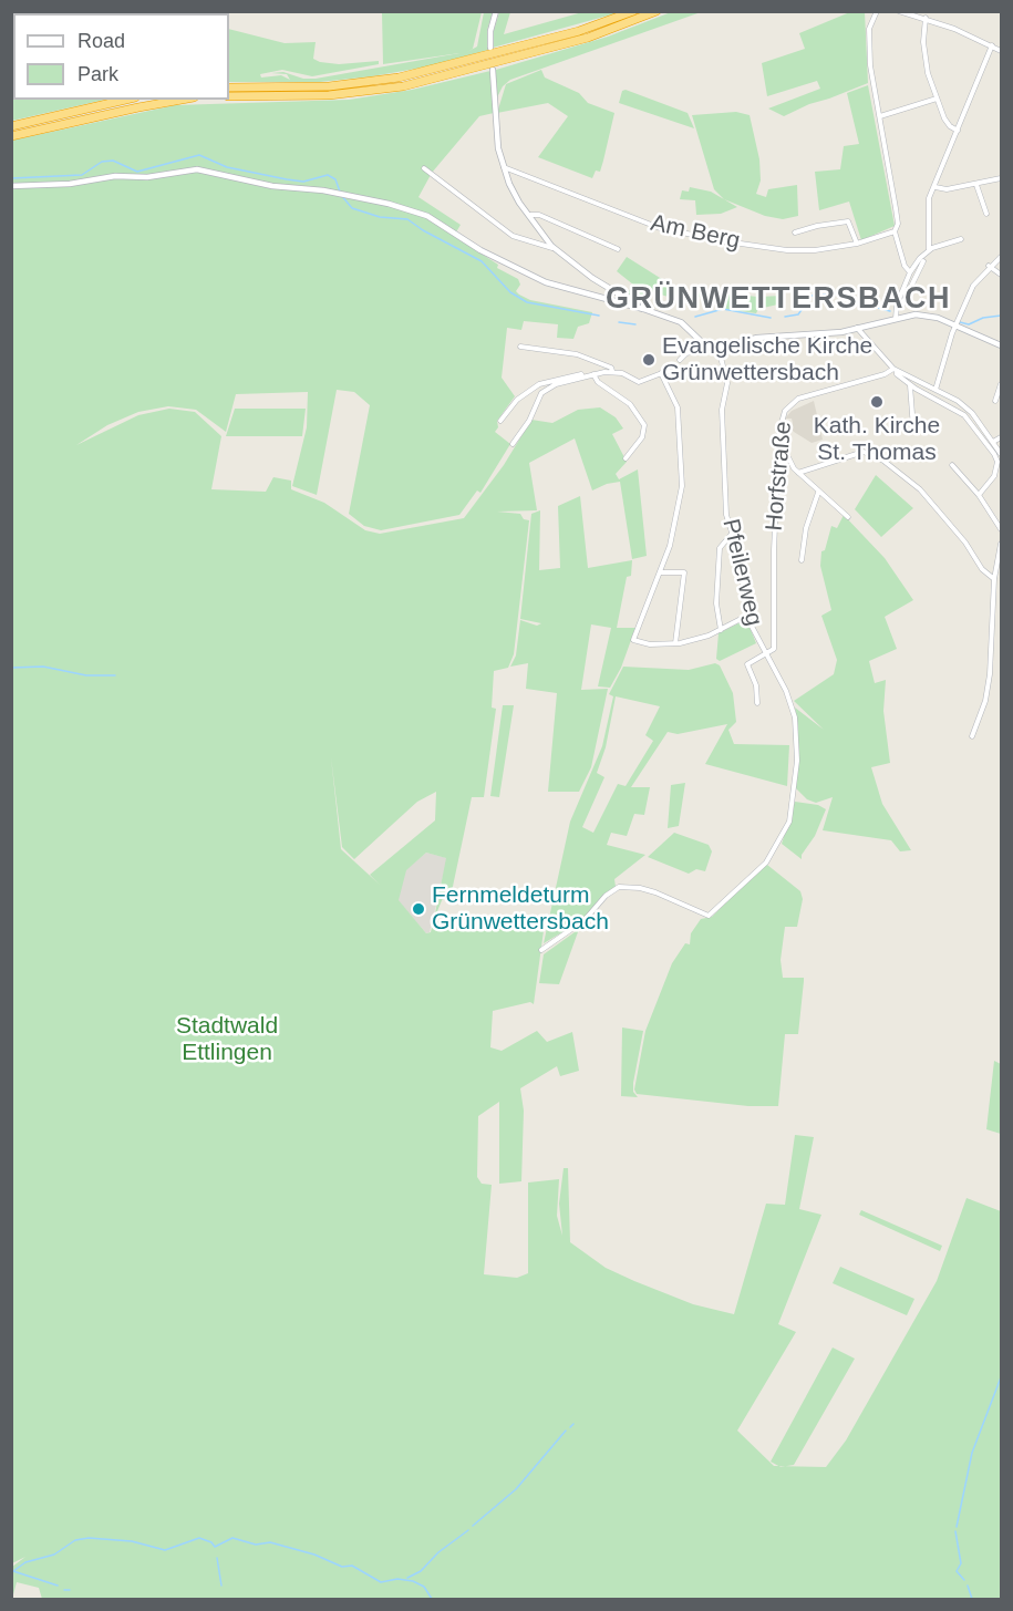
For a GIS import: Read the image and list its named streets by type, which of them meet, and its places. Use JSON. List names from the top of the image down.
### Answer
{
  "streets": {
    "street": ["Am Berg", "Horfstraße", "Pfeilerweg"]
  },
  "crossings": [
    ["Horfstraße", "Pfeilerweg"]
  ],
  "districts": ["GRÜNWETTERSBACH"],
  "parks": ["Stadtwald Ettlingen"],
  "places": ["Evangelische Kirche Grünwettersbach", "Kath. Kirche St. Thomas", "Fernmeldeturm Grünwettersbach"],
  "legend": ["Road", "Park"]
}
